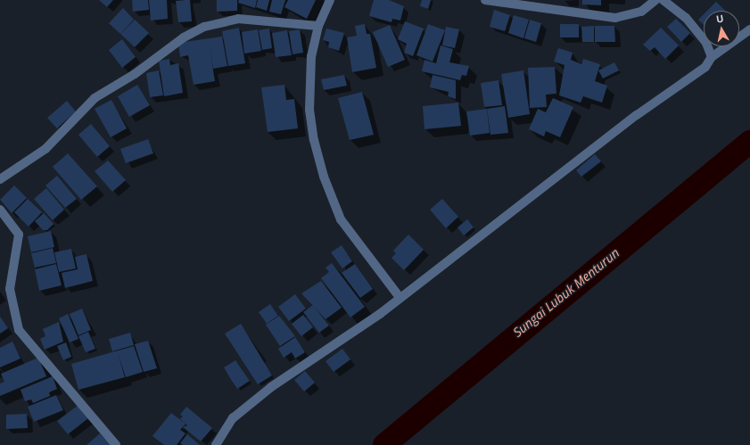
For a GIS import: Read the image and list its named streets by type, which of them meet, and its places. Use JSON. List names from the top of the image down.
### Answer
{
  "water": ["Sungai Lubuk Menturun"],
  "north": "top"
}
